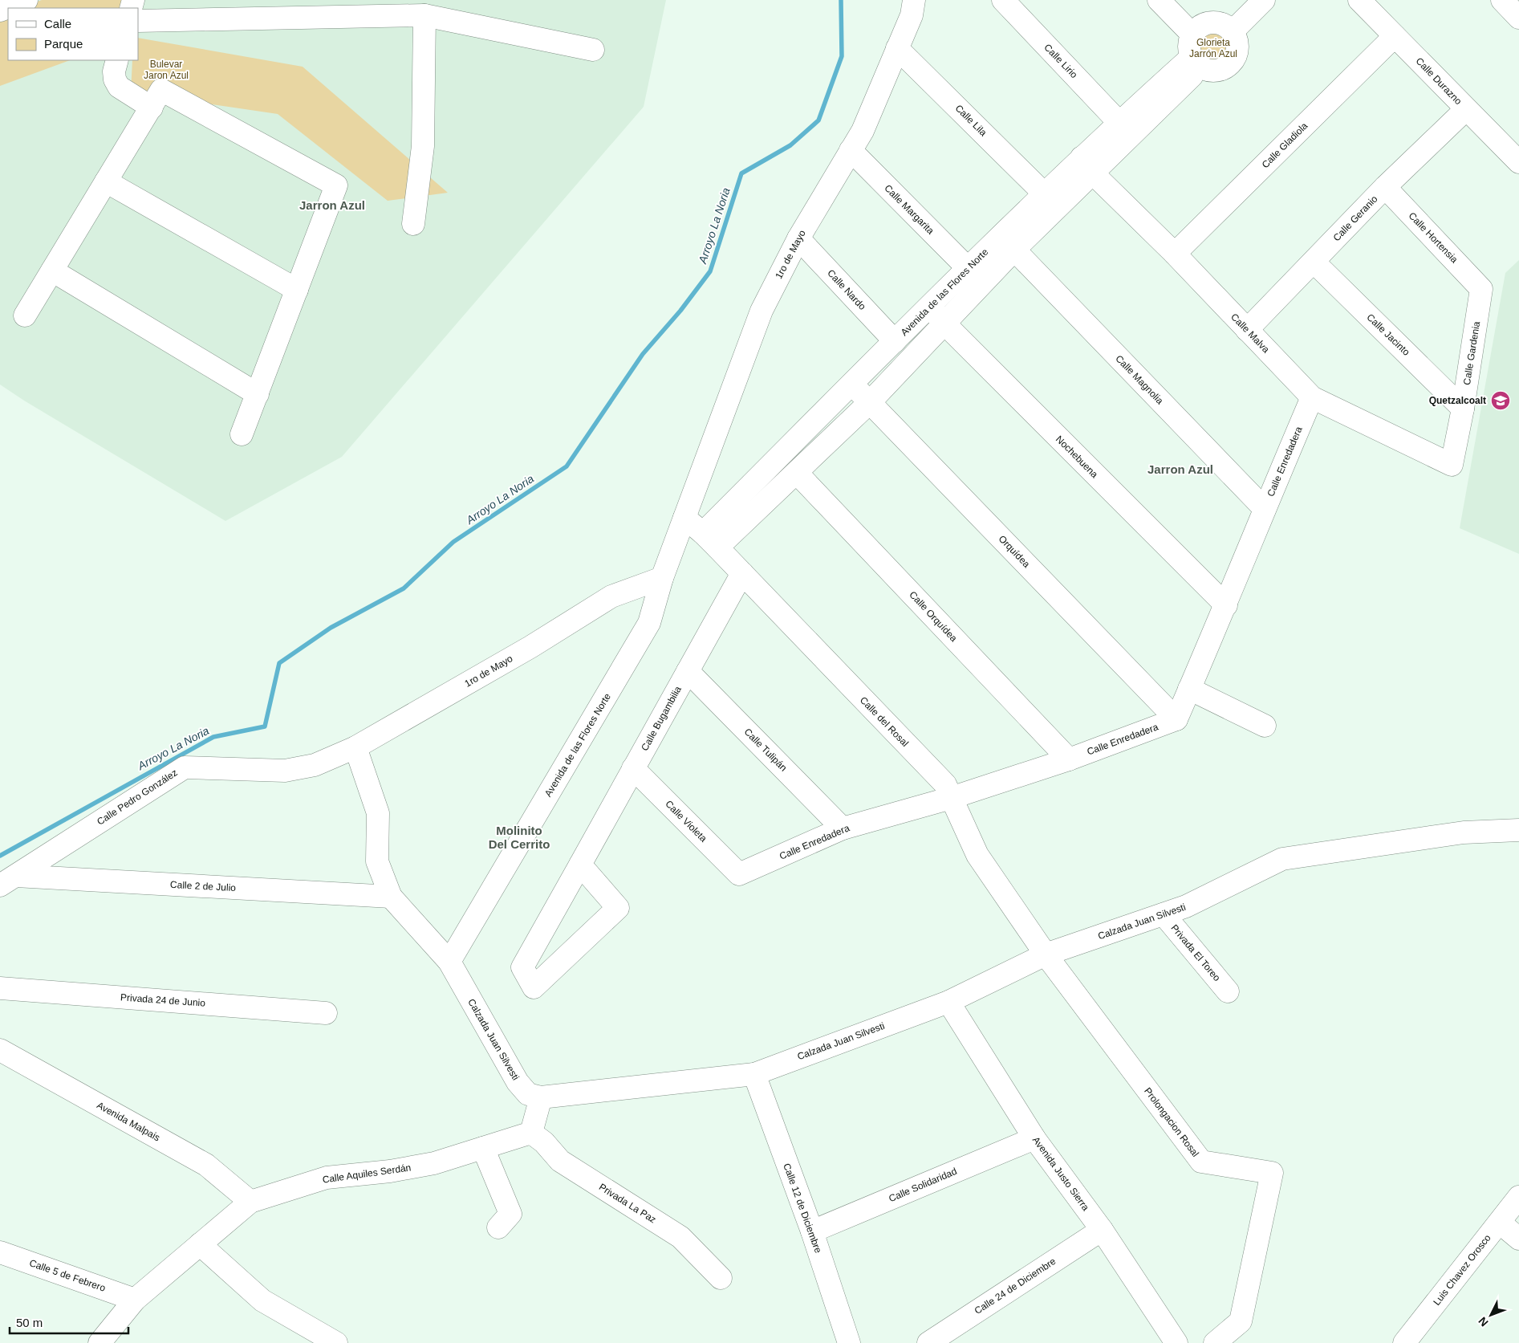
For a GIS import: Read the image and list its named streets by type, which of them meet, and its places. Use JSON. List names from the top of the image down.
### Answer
{
  "streets": {
    "street": [
      "Calle Lirio",
      "Calle Durazno",
      "Calle Lila",
      "Calle Gladiola",
      "Calle Margarita",
      "Calle Geranio",
      "Calle Hortensia",
      "1ro de Mayo",
      "Calle Nardo",
      "Avenida de las Flores Norte",
      "Calle Malva",
      "Calle Jacinto",
      "Calle Gardenia",
      "Calle Magnolia",
      "Nochebuena",
      "Calle Enredadera",
      "Orquídea",
      "Calle Orquídea",
      "Calle Bugambilia",
      "Calle del Rosal",
      "Calle Tulipán",
      "Calle Pedro González",
      "Calle Violeta",
      "Calle 2 de Julio",
      "Calzada Juan Silvesti",
      "Privada El Toreo",
      "Privada 24 de Junio",
      "Avenida Malpais",
      "Prolongacion Rosal",
      "Calle Aquiles Serdán",
      "Avenida Justo Sierra",
      "Calle Solidaridad",
      "Privada La Paz",
      "Calle 12 de Diciembre",
      "Luis Chavez Orosco",
      "Calle 5 de Febrero",
      "Calle 24 de Diciembre"
    ]
  },
  "crossings": [
    ["Calle Lirio", "Avenida de las Flores Norte"],
    ["Calle Durazno", "Calle Gladiola"],
    ["Calle Durazno", "Calle Geranio"],
    ["Calle Lila", "1ro de Mayo"],
    ["Calle Lila", "Avenida de las Flores Norte"],
    ["Calle Gladiola", "Calle Malva"],
    ["Calle Margarita", "1ro de Mayo"],
    ["Calle Margarita", "Avenida de las Flores Norte"],
    ["Calle Geranio", "Calle Hortensia"],
    ["Calle Geranio", "Calle Malva"],
    ["Calle Geranio", "Calle Jacinto"],
    ["Calle Hortensia", "Calle Gardenia"],
    ["1ro de Mayo", "Calle Nardo"],
    ["1ro de Mayo", "Avenida de las Flores Norte"],
    ["1ro de Mayo", "Calle del Rosal"],
    ["1ro de Mayo", "Calle Pedro González"],
    ["1ro de Mayo", "Calzada Juan Silvesti"],
    ["Calle Nardo", "Avenida de las Flores Norte"],
    ["Avenida de las Flores Norte", "Calle Malva"],
    ["Avenida de las Flores Norte", "Calle Magnolia"],
    ["Avenida de las Flores Norte", "Nochebuena"],
    ["Avenida de las Flores Norte", "Orquídea"],
    ["Avenida de las Flores Norte", "Calle Orquídea"],
    ["Avenida de las Flores Norte", "Calle del Rosal"],
    ["Avenida de las Flores Norte", "Calzada Juan Silvesti"],
    ["Calle Malva", "Calle Gardenia"],
    ["Calle Malva", "Calle Enredadera"],
    ["Calle Jacinto", "Calle Gardenia"],
    ["Calle Magnolia", "Calle Enredadera"],
    ["Nochebuena", "Calle Enredadera"],
    ["Calle Enredadera", "Orquídea"],
    ["Calle Enredadera", "Calle Orquídea"],
    ["Calle Enredadera", "Calle del Rosal"],
    ["Calle Enredadera", "Calle Tulipán"],
    ["Calle Enredadera", "Calle Violeta"],
    ["Calle Bugambilia", "Calle del Rosal"],
    ["Calle Bugambilia", "Calle Tulipán"],
    ["Calle Bugambilia", "Calle Violeta"],
    ["Calle del Rosal", "Calzada Juan Silvesti"],
    ["Calle del Rosal", "Prolongacion Rosal"],
    ["Calle Pedro González", "Calle 2 de Julio"],
    ["Calle 2 de Julio", "Calzada Juan Silvesti"],
    ["Calzada Juan Silvesti", "Privada El Toreo"],
    ["Calzada Juan Silvesti", "Prolongacion Rosal"],
    ["Calzada Juan Silvesti", "Avenida Justo Sierra"],
    ["Calzada Juan Silvesti", "Calle 12 de Diciembre"],
    ["Avenida Malpais", "Calle Aquiles Serdán"],
    ["Calle Aquiles Serdán", "Privada La Paz"],
    ["Calle Aquiles Serdán", "Calle 5 de Febrero"],
    ["Avenida Justo Sierra", "Calle Solidaridad"],
    ["Avenida Justo Sierra", "Calle 24 de Diciembre"],
    ["Calle Solidaridad", "Calle 12 de Diciembre"]
  ],
  "districts": ["Jarron Azul", "Jarron Azul", "Molinito Del Cerrito"],
  "water": ["Arroyo La Noria"],
  "parks": ["Glorieta Jarrón Azul", "Bulevar Jaron Azul"],
  "places": {
    "school or university": ["Quetzalcoalt"]
  },
  "legend": ["Calle", "Parque"],
  "scale_bar": "50 m",
  "north": "bottom left"
}
